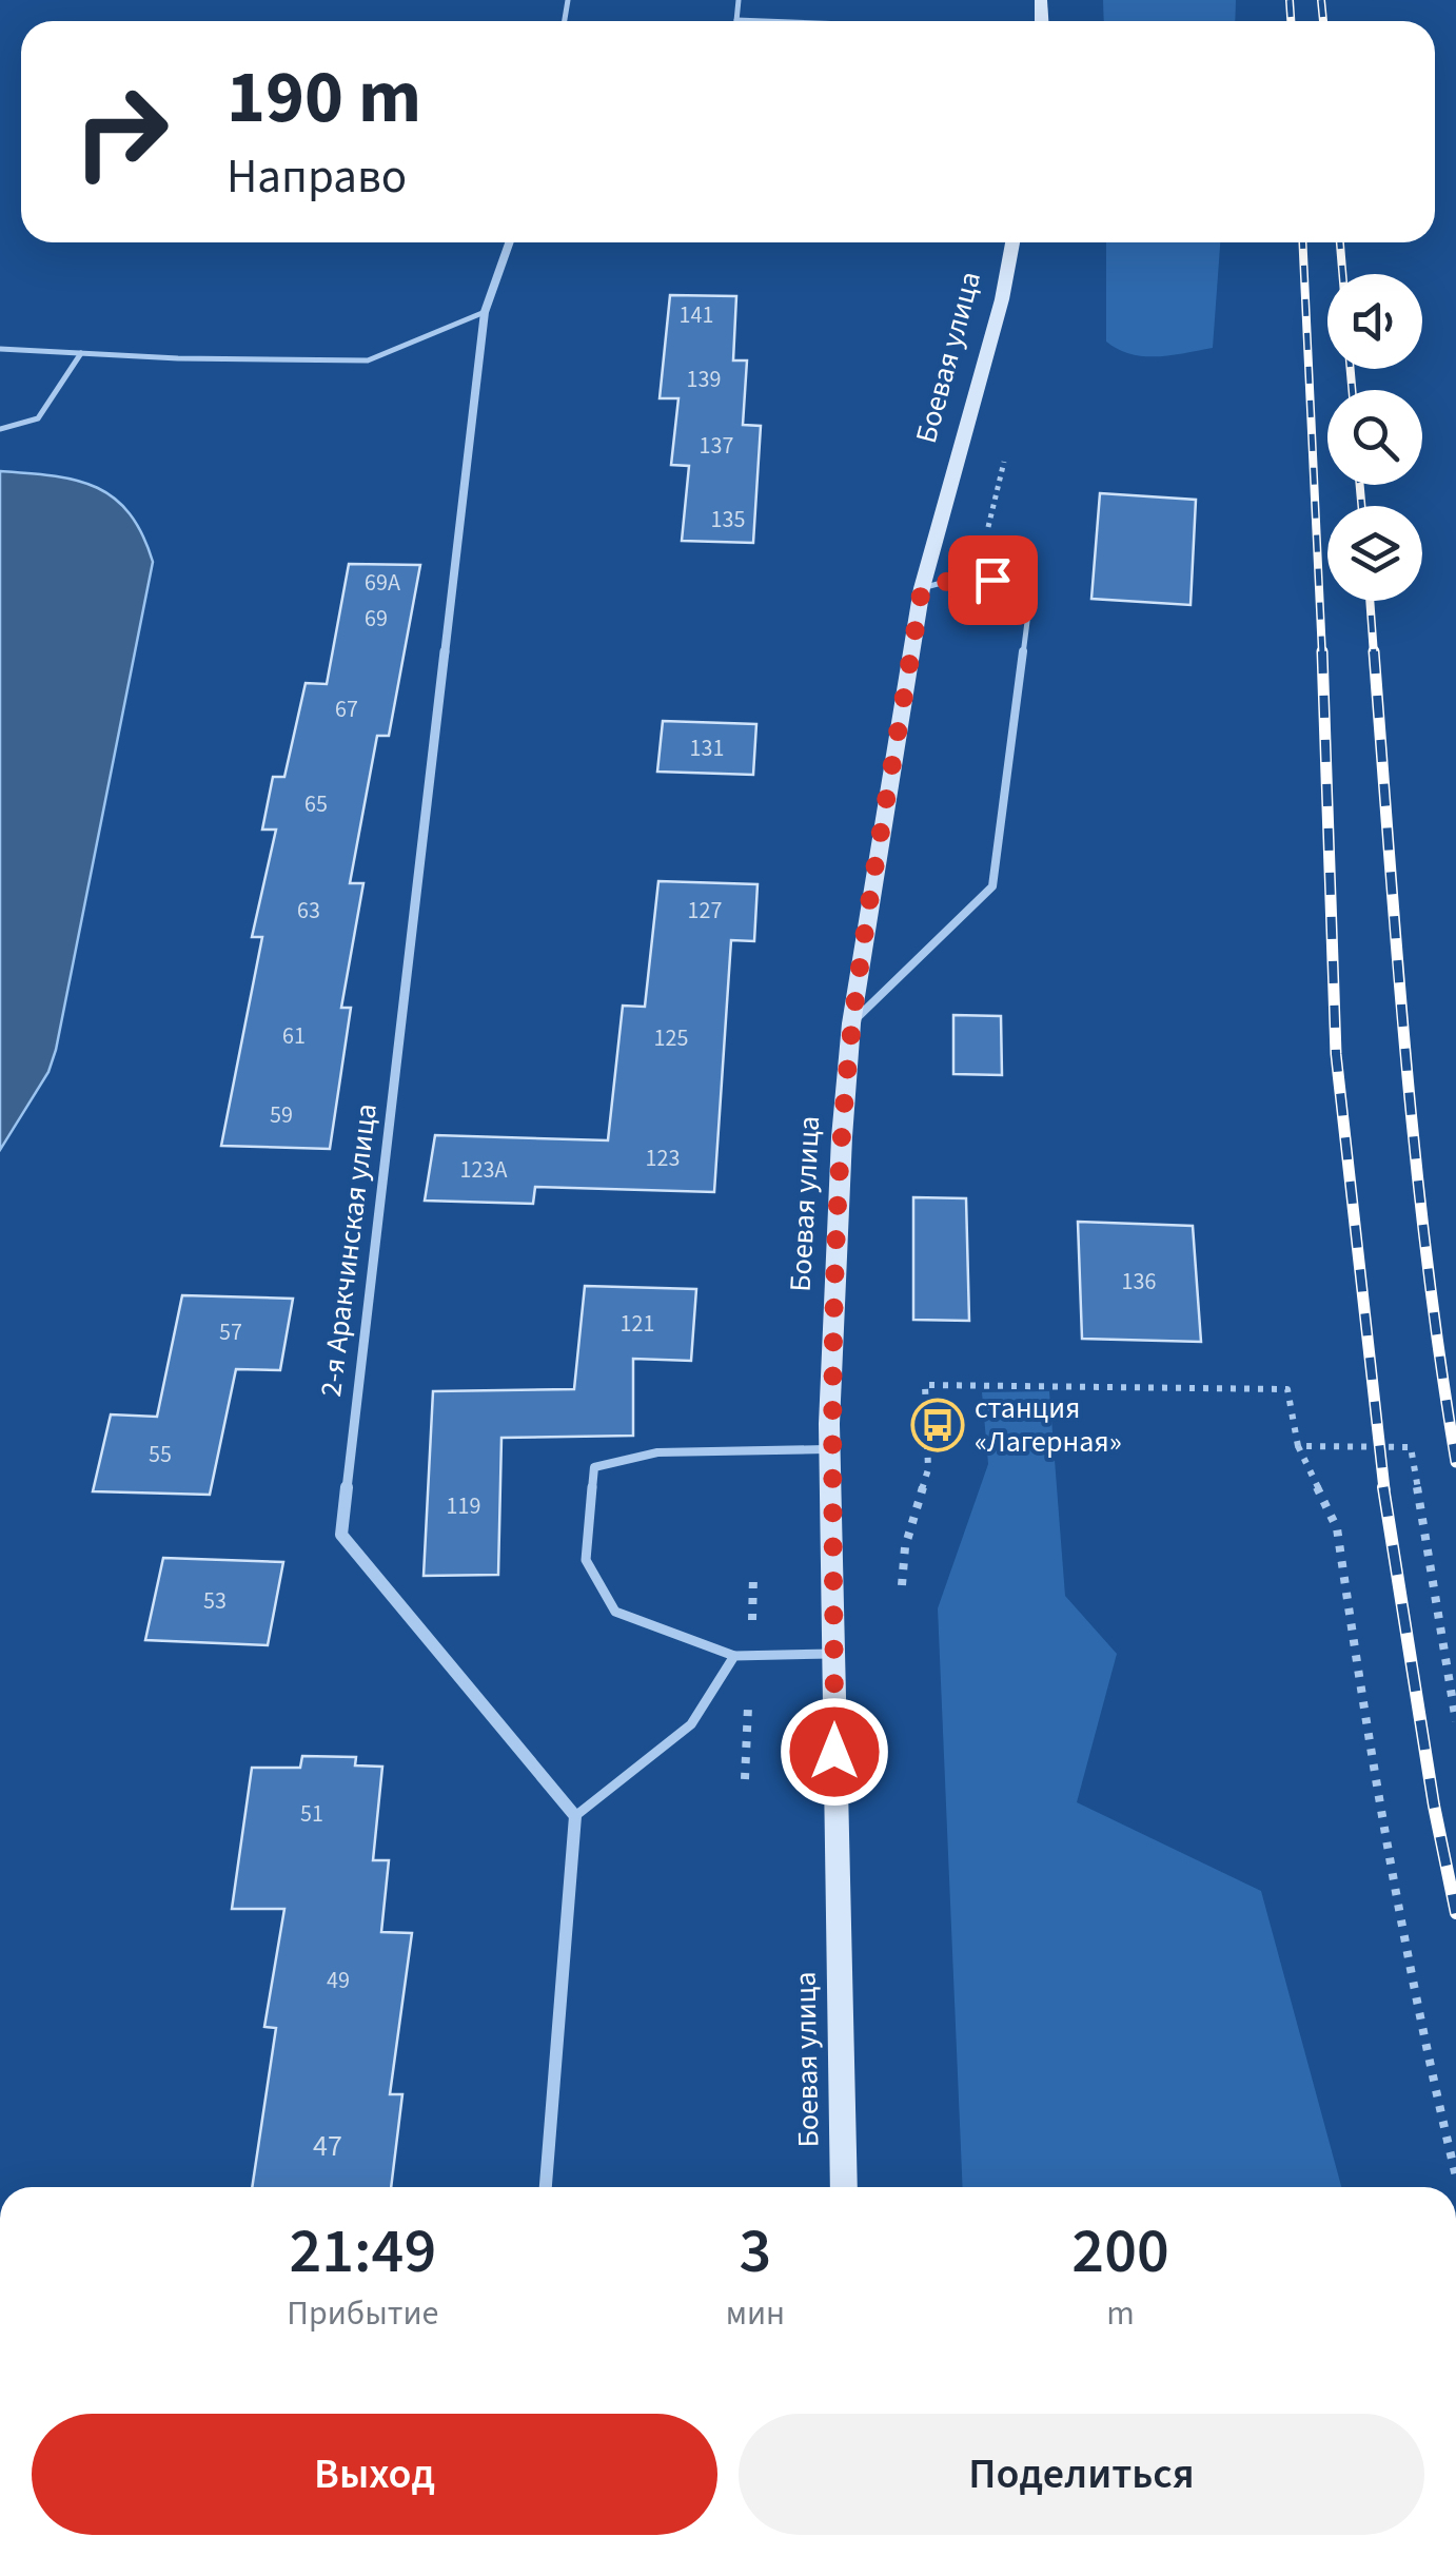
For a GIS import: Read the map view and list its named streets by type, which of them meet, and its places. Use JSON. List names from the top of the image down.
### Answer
{
  "streets": {
    "main road": ["Боевая улица"],
    "street": ["2-я Аракчинская улица"]
  },
  "places": {
    "bus stop": ["станция «Лагерная»"]
  },
  "house_numbers": [
    "141",
    "139",
    "137",
    "135",
    "69А",
    "69",
    "67",
    "131",
    "65",
    "63",
    "127",
    "61",
    "125",
    "59",
    "123",
    "123А",
    "136",
    "121",
    "57",
    "55",
    "119",
    "53",
    "51",
    "49",
    "47"
  ],
  "page": {
    "turn": ["190 m", "Направо"],
    "eta": [
      "21:49",
      "Прибытие",
      "3",
      "мин",
      "200",
      "m"
    ],
    "buttons": ["Выход", "Поделиться"]
  }
}
